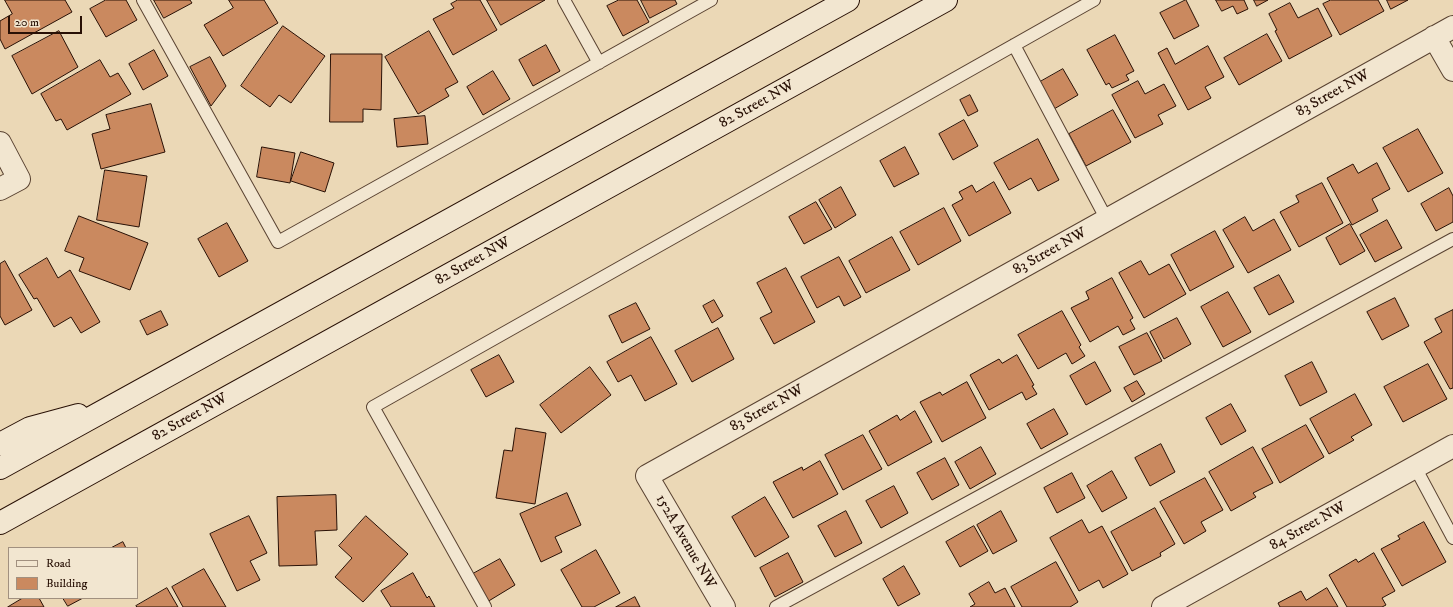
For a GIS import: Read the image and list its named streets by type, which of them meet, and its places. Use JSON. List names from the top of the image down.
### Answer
{
  "streets": {
    "main road": [
      "83 Street NW",
      "82 Street NW",
      "84 Street NW",
      "152A Avenue NW"
    ]
  },
  "crossings": [
    ["83 Street NW", "152A Avenue NW"]
  ],
  "legend": ["Road", "Building"],
  "scale_bar": "20 m"
}
